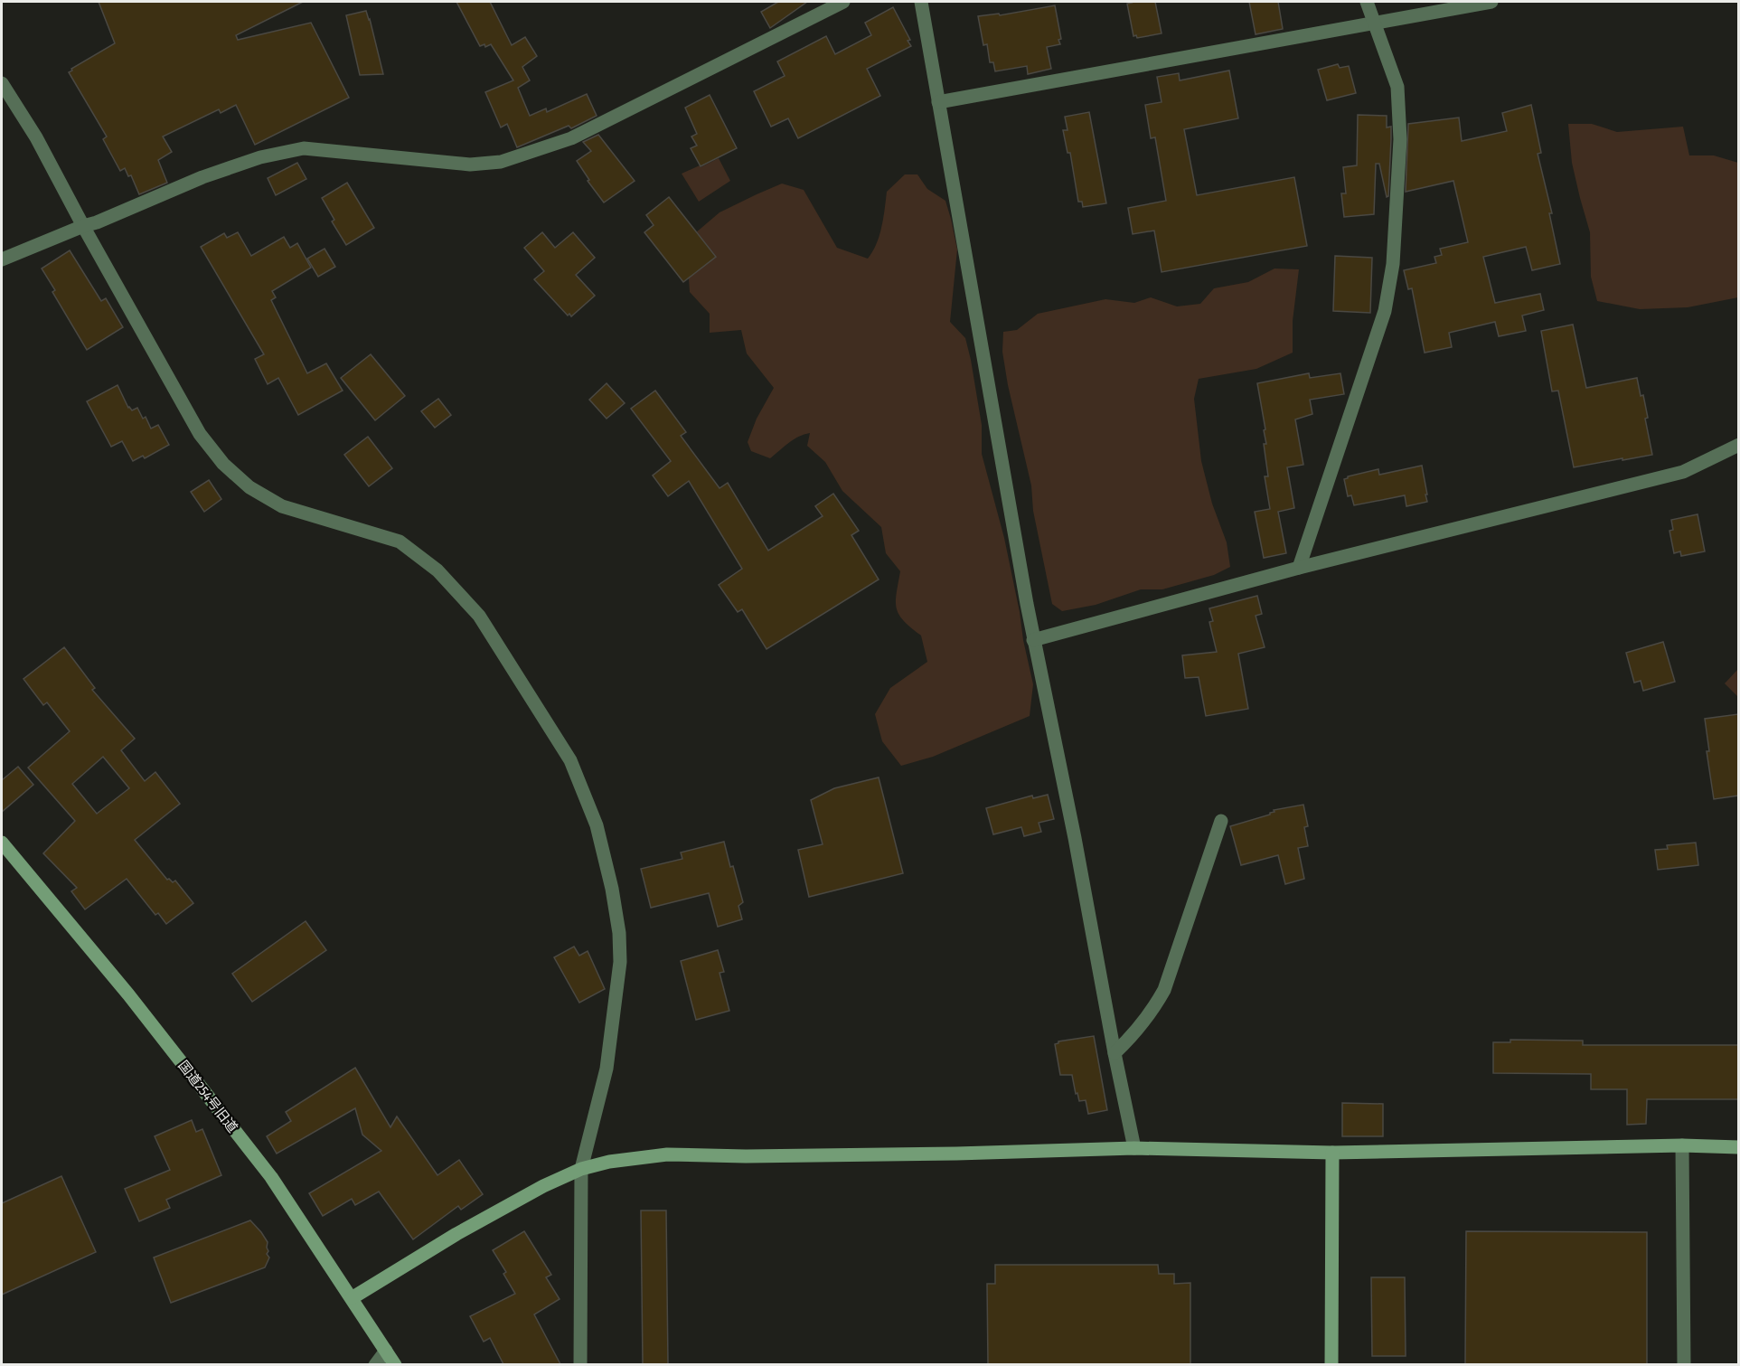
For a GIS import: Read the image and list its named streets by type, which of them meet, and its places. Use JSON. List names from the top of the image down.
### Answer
{
  "streets": {
    "street": ["国道254号旧道"]
  }
}
